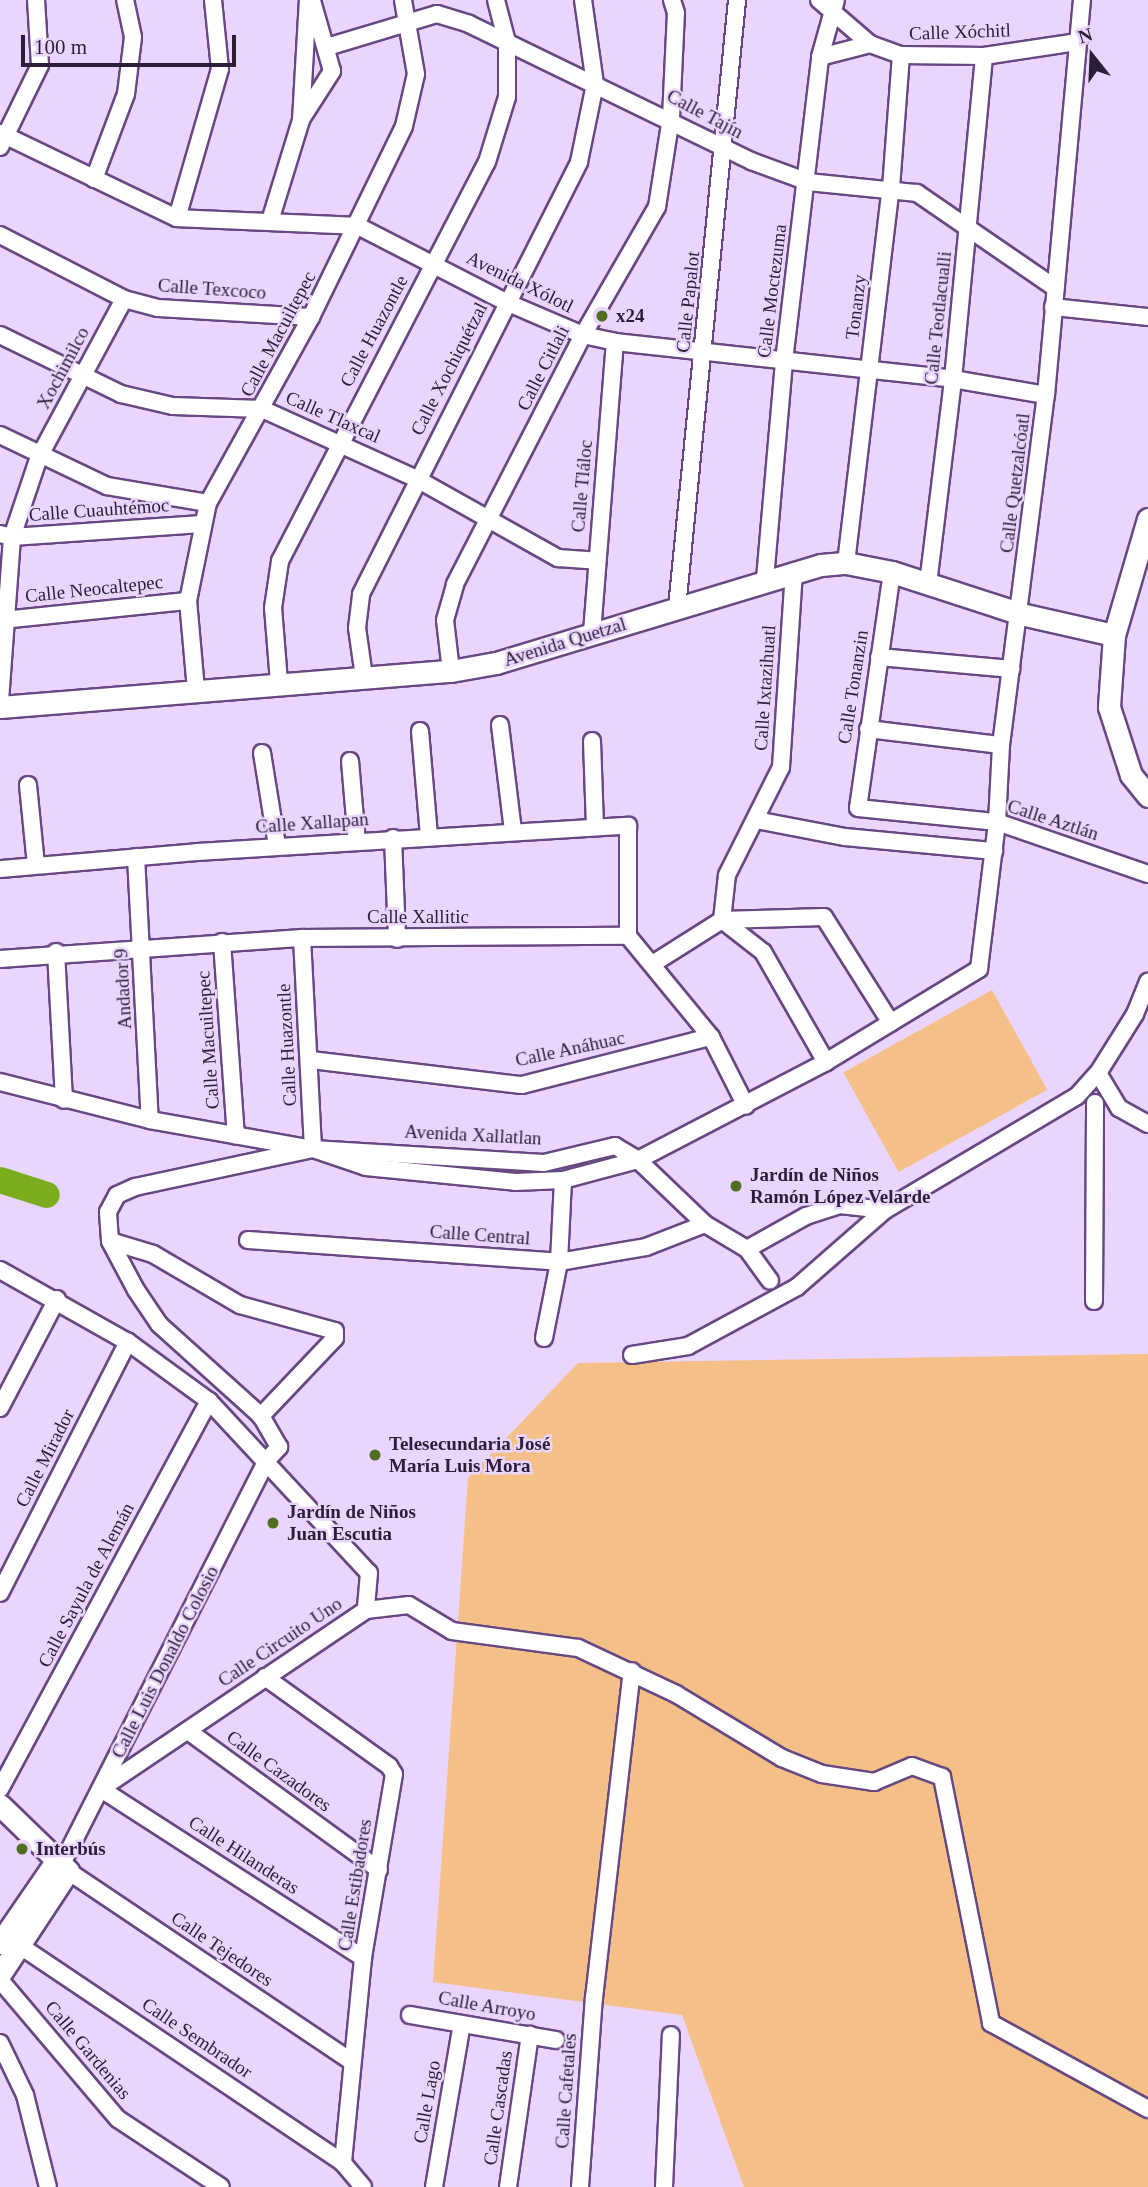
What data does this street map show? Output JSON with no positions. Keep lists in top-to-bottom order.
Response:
{
  "streets": {
    "street": [
      "Calle Xóchitl",
      "Calle Tajín",
      "Avenida Xólotl",
      "Calle Texcoco",
      "Calle Moctezuma",
      "Calle Papalot",
      "Tonanzy",
      "Calle Teotlacualli",
      "Calle Huazontle",
      "Calle Macuiltepec",
      "Xochimilco",
      "Calle Citlali",
      "Calle Xochiquétzal",
      "Calle Tlaxcal",
      "Calle Quetzalcóatl",
      "Calle Tláloc",
      "Calle Cuauhtémoc",
      "Calle Neocaltepec",
      "Avenida Quetzal",
      "Calle Tonanzin",
      "Calle Ixtazihuatl",
      "Calle Aztlán",
      "Calle Xallapan",
      "Calle Xallitic",
      "Andador 9",
      "Calle Anáhuac",
      "Avenida Xallatlan",
      "Calle Central",
      "Calle Mirador",
      "Calle Sayula de Alemán",
      "Calle Circuito Uno",
      "Calle Luis Donaldo Colosio",
      "Calle Cazadores",
      "Calle Hilanderas",
      "Calle Estibadores",
      "Calle Tejedores",
      "Calle Arroyo",
      "Calle Sembrador",
      "Calle Gardenias",
      "Calle Cafetales",
      "Calle Lago",
      "Calle Cascadas"
    ]
  },
  "crossings": [
    ["Calle Xóchitl", "Calle Moctezuma"],
    ["Calle Xóchitl", "Tonanzy"],
    ["Calle Xóchitl", "Calle Teotlacualli"],
    ["Calle Xóchitl", "Calle Quetzalcóatl"],
    ["Calle Tajín", "Calle Moctezuma"],
    ["Calle Tajín", "Calle Papalot"],
    ["Calle Tajín", "Tonanzy"],
    ["Calle Tajín", "Calle Teotlacualli"],
    ["Calle Tajín", "Calle Huazontle"],
    ["Calle Tajín", "Calle Macuiltepec"],
    ["Calle Tajín", "Calle Citlali"],
    ["Calle Tajín", "Calle Xochiquétzal"],
    ["Calle Tajín", "Calle Quetzalcóatl"],
    ["Avenida Xólotl", "Calle Moctezuma"],
    ["Avenida Xólotl", "Calle Papalot"],
    ["Avenida Xólotl", "Tonanzy"],
    ["Avenida Xólotl", "Calle Teotlacualli"],
    ["Avenida Xólotl", "Calle Huazontle"],
    ["Avenida Xólotl", "Calle Macuiltepec"],
    ["Avenida Xólotl", "Calle Citlali"],
    ["Avenida Xólotl", "Calle Xochiquétzal"],
    ["Avenida Xólotl", "Calle Quetzalcóatl"],
    ["Avenida Xólotl", "Calle Tláloc"],
    ["Calle Texcoco", "Calle Macuiltepec"],
    ["Calle Texcoco", "Xochimilco"],
    ["Calle Moctezuma", "Avenida Quetzal"],
    ["Calle Papalot", "Avenida Quetzal"],
    ["Tonanzy", "Avenida Quetzal"],
    ["Calle Teotlacualli", "Avenida Quetzal"],
    ["Calle Huazontle", "Calle Tlaxcal"],
    ["Calle Huazontle", "Avenida Quetzal"],
    ["Calle Huazontle", "Calle Xallitic"],
    ["Calle Huazontle", "Calle Anáhuac"],
    ["Calle Huazontle", "Avenida Xallatlan"],
    ["Calle Macuiltepec", "Calle Tlaxcal"],
    ["Calle Macuiltepec", "Calle Cuauhtémoc"],
    ["Calle Macuiltepec", "Calle Neocaltepec"],
    ["Calle Macuiltepec", "Avenida Quetzal"],
    ["Calle Macuiltepec", "Calle Xallitic"],
    ["Calle Macuiltepec", "Avenida Xallatlan"],
    ["Xochimilco", "Calle Tlaxcal"],
    ["Xochimilco", "Calle Cuauhtémoc"],
    ["Xochimilco", "Calle Neocaltepec"],
    ["Xochimilco", "Avenida Quetzal"],
    ["Calle Citlali", "Calle Tlaxcal"],
    ["Calle Citlali", "Avenida Quetzal"],
    ["Calle Xochiquétzal", "Calle Tlaxcal"],
    ["Calle Xochiquétzal", "Avenida Quetzal"],
    ["Calle Tlaxcal", "Calle Tláloc"],
    ["Calle Quetzalcóatl", "Avenida Quetzal"],
    ["Calle Quetzalcóatl", "Calle Aztlán"],
    ["Calle Tláloc", "Avenida Quetzal"],
    ["Avenida Quetzal", "Calle Tonanzin"],
    ["Avenida Quetzal", "Calle Ixtazihuatl"],
    ["Calle Tonanzin", "Calle Aztlán"],
    ["Calle Xallapan", "Calle Xallitic"],
    ["Calle Xallapan", "Andador 9"],
    ["Calle Xallitic", "Andador 9"],
    ["Andador 9", "Avenida Xallatlan"],
    ["Calle Mirador", "Calle Circuito Uno"],
    ["Calle Sayula de Alemán", "Calle Circuito Uno"],
    ["Calle Circuito Uno", "Calle Luis Donaldo Colosio"],
    ["Calle Circuito Uno", "Calle Cazadores"],
    ["Calle Circuito Uno", "Calle Hilanderas"],
    ["Calle Circuito Uno", "Calle Estibadores"],
    ["Calle Luis Donaldo Colosio", "Calle Hilanderas"],
    ["Calle Luis Donaldo Colosio", "Calle Tejedores"],
    ["Calle Luis Donaldo Colosio", "Calle Sembrador"],
    ["Calle Cazadores", "Calle Estibadores"],
    ["Calle Hilanderas", "Calle Estibadores"],
    ["Calle Estibadores", "Calle Tejedores"],
    ["Calle Estibadores", "Calle Sembrador"],
    ["Calle Arroyo", "Calle Lago"],
    ["Calle Arroyo", "Calle Cascadas"]
  ],
  "places": [
    "x24",
    "Jardín de Niños Ramón López Velarde",
    "Telesecundaria José María Luis Mora",
    "Jardín de Niños Juan Escutia",
    "Interbús"
  ],
  "scale_bar": "100 m",
  "north": "top"
}
